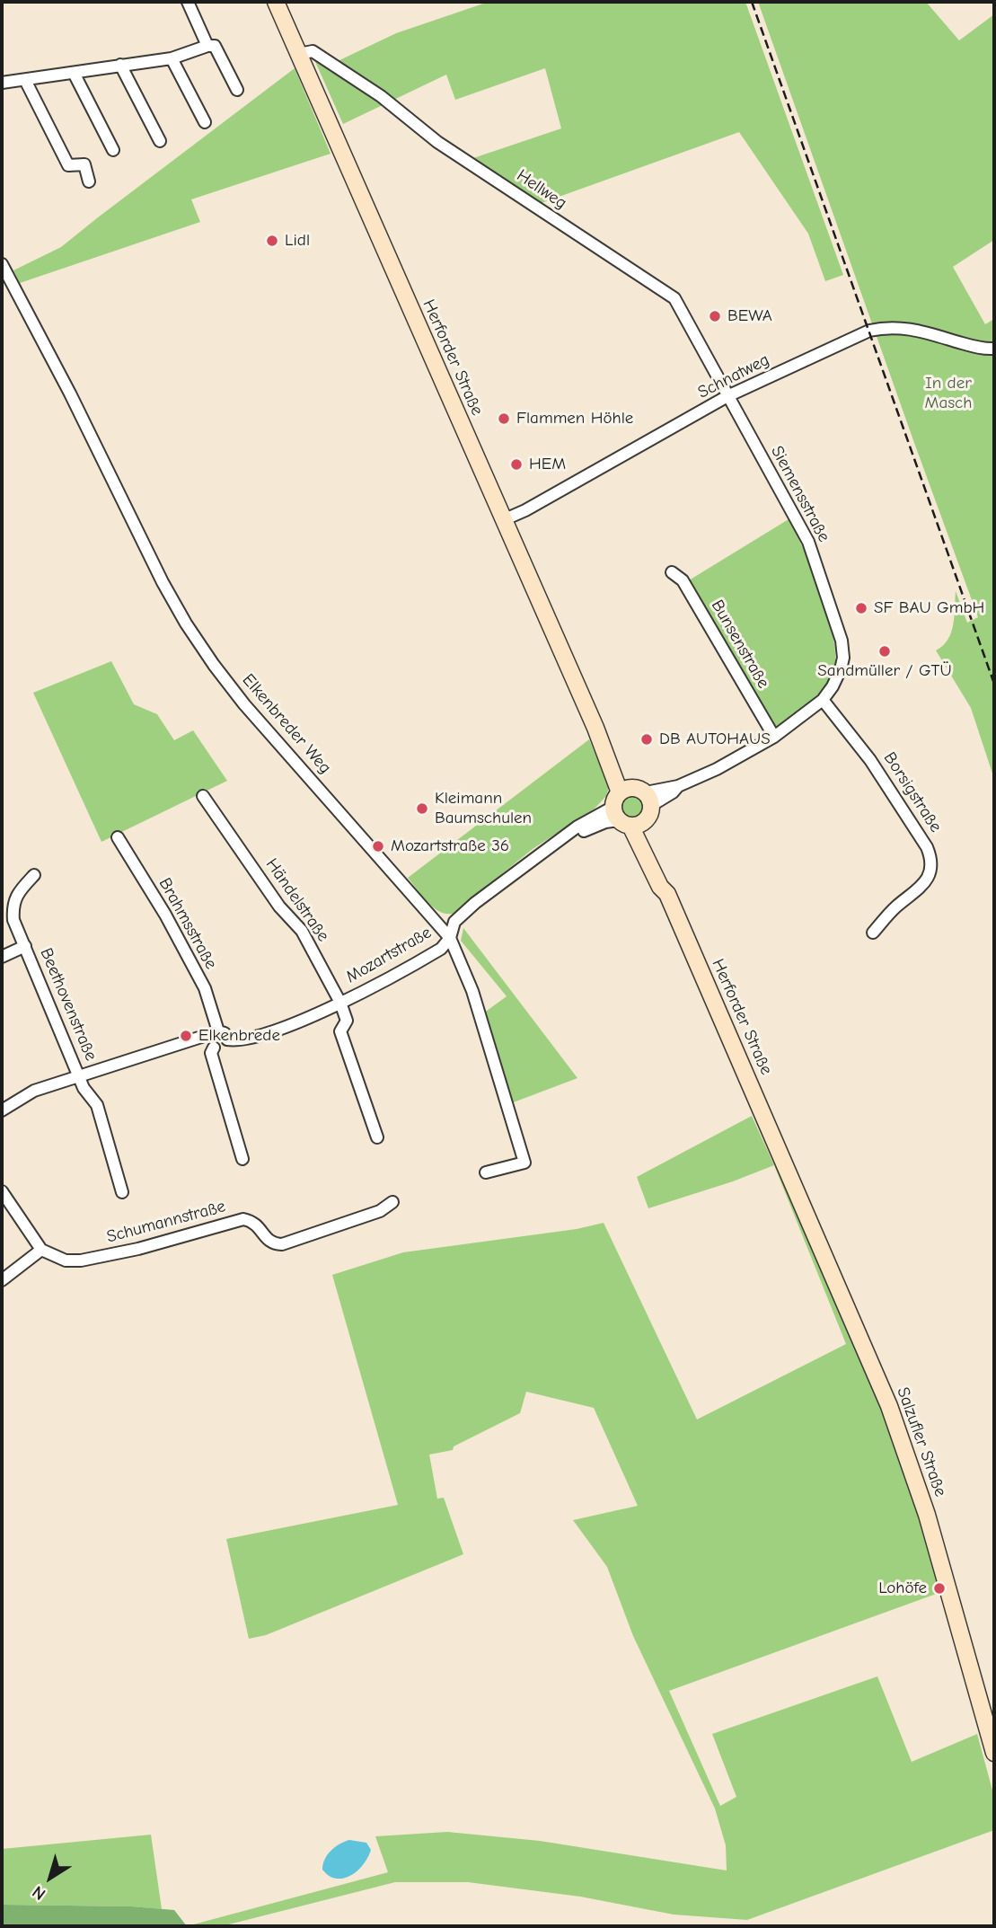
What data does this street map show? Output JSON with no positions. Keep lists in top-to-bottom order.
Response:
{
  "streets": {
    "main road": ["Herforder Straße", "Salzufler Straße"],
    "street": [
      "Hellweg",
      "Schnatweg",
      "Siemensstraße",
      "Bunsenstraße",
      "Elkenbreder Weg",
      "Borsigstraße",
      "Händelstraße",
      "Brahmsstraße",
      "Mozartstraße",
      "Beethovenstraße",
      "Schumannstraße"
    ]
  },
  "crossings": [
    ["Hellweg", "Herforder Straße"],
    ["Hellweg", "Schnatweg"],
    ["Hellweg", "Siemensstraße"],
    ["Herforder Straße", "Schnatweg"],
    ["Herforder Straße", "Siemensstraße"],
    ["Herforder Straße", "Mozartstraße"],
    ["Herforder Straße", "Salzufler Straße"],
    ["Schnatweg", "Siemensstraße"],
    ["Siemensstraße", "Bunsenstraße"],
    ["Siemensstraße", "Borsigstraße"],
    ["Siemensstraße", "Mozartstraße"],
    ["Elkenbreder Weg", "Mozartstraße"],
    ["Händelstraße", "Mozartstraße"]
  ],
  "parks": ["In der Masch"],
  "places": [
    "Lidl",
    "BEWA",
    "Flammen Höhle",
    "HEM",
    "SF BAU GmbH",
    "Sandmüller / GTÜ",
    "DB AUTOHAUS",
    "Kleimann Baumschulen",
    "Mozartstraße 36",
    "Elkenbrede",
    "Lohöfe"
  ],
  "north": "bottom left"
}
